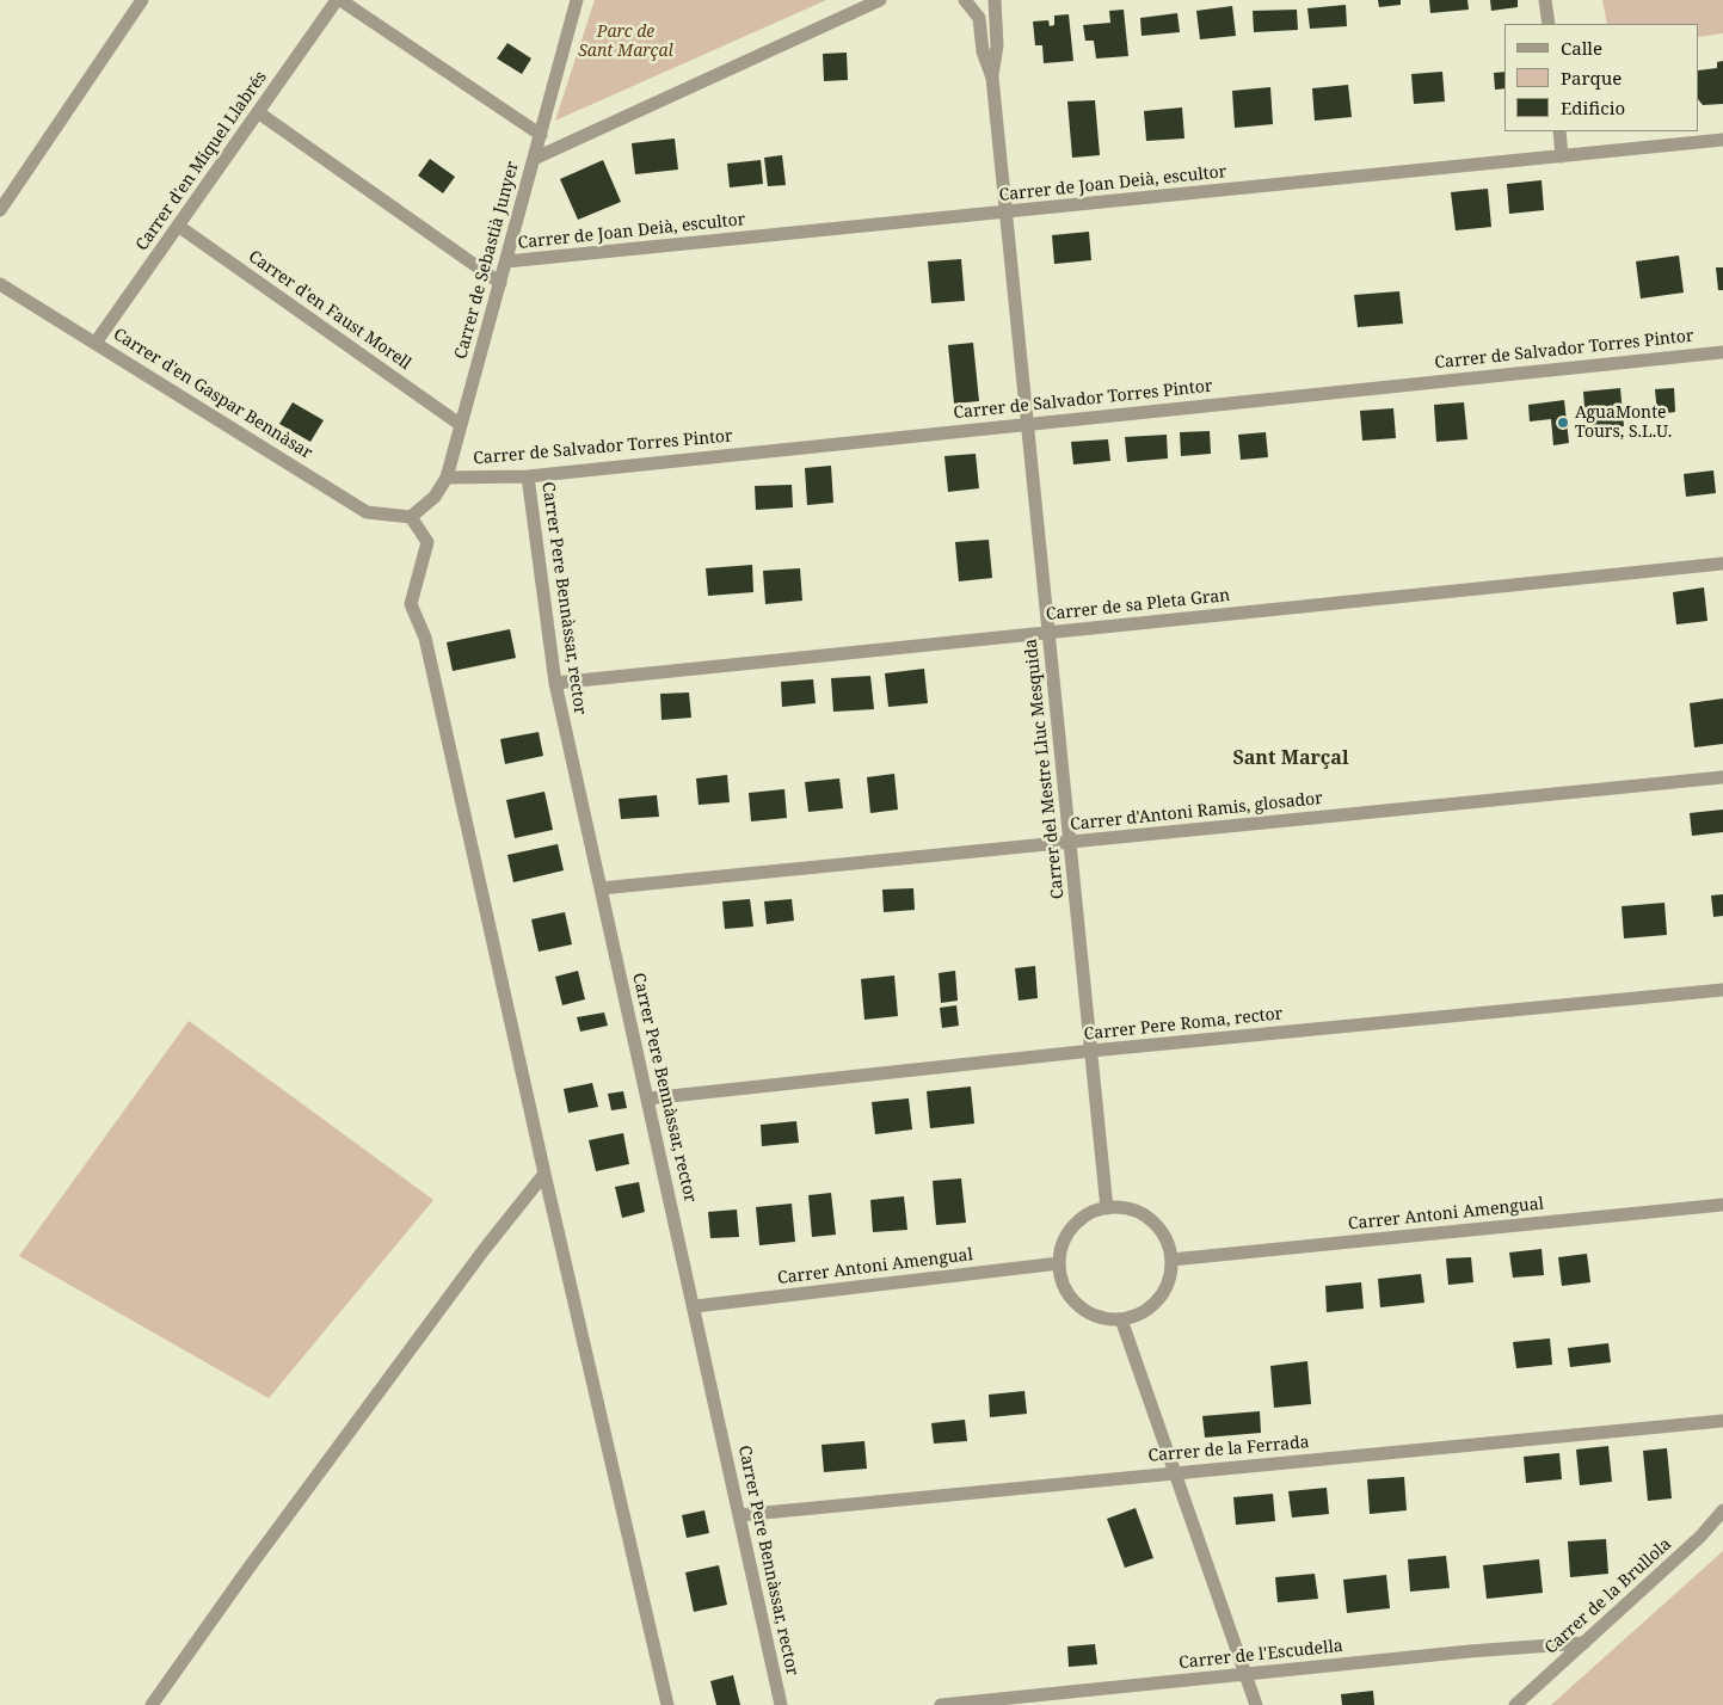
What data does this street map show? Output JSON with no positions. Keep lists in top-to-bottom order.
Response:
{
  "streets": {
    "street": [
      "Carrer d'en Miquel Llabrés",
      "Carrer de Joan Deià, escultor",
      "Carrer de Sebastià Junyer",
      "Carrer d'en Faust Morell",
      "Carrer de Salvador Torres Pintor",
      "Carrer d'en Gaspar Bennàsar",
      "Carrer Pere Bennàssar, rector",
      "Carrer de sa Pleta Gran",
      "Carrer del Mestre Lluc Mesquida",
      "Carrer d'Antoni Ramis, glosador",
      "Carrer Pere Roma, rector",
      "Carrer Antoni Amengual",
      "Carrer de la Ferrada",
      "Carrer de la Brullola",
      "Carrer de l'Escudella"
    ]
  },
  "crossings": [
    ["Carrer d'en Miquel Llabrés", "Carrer d'en Faust Morell"],
    ["Carrer d'en Miquel Llabrés", "Carrer d'en Gaspar Bennàsar"],
    ["Carrer de Joan Deià, escultor", "Carrer de Sebastià Junyer"],
    ["Carrer de Joan Deià, escultor", "Carrer del Mestre Lluc Mesquida"],
    ["Carrer de Sebastià Junyer", "Carrer d'en Faust Morell"],
    ["Carrer de Sebastià Junyer", "Carrer de Salvador Torres Pintor"],
    ["Carrer de Sebastià Junyer", "Carrer d'en Gaspar Bennàsar"],
    ["Carrer de Salvador Torres Pintor", "Carrer Pere Bennàssar, rector"],
    ["Carrer de Salvador Torres Pintor", "Carrer del Mestre Lluc Mesquida"],
    ["Carrer Pere Bennàssar, rector", "Carrer de sa Pleta Gran"],
    ["Carrer Pere Bennàssar, rector", "Carrer d'Antoni Ramis, glosador"],
    ["Carrer Pere Bennàssar, rector", "Carrer Pere Roma, rector"],
    ["Carrer Pere Bennàssar, rector", "Carrer Antoni Amengual"],
    ["Carrer Pere Bennàssar, rector", "Carrer de la Ferrada"],
    ["Carrer de sa Pleta Gran", "Carrer del Mestre Lluc Mesquida"],
    ["Carrer del Mestre Lluc Mesquida", "Carrer d'Antoni Ramis, glosador"],
    ["Carrer del Mestre Lluc Mesquida", "Carrer Pere Roma, rector"],
    ["Carrer del Mestre Lluc Mesquida", "Carrer Antoni Amengual"],
    ["Carrer de la Brullola", "Carrer de l'Escudella"]
  ],
  "districts": ["Sant Marçal"],
  "parks": ["Parc de Sant Marçal"],
  "places": ["AguaMonte Tours, S.L.U."],
  "legend": ["Calle", "Parque", "Edificio"]
}
